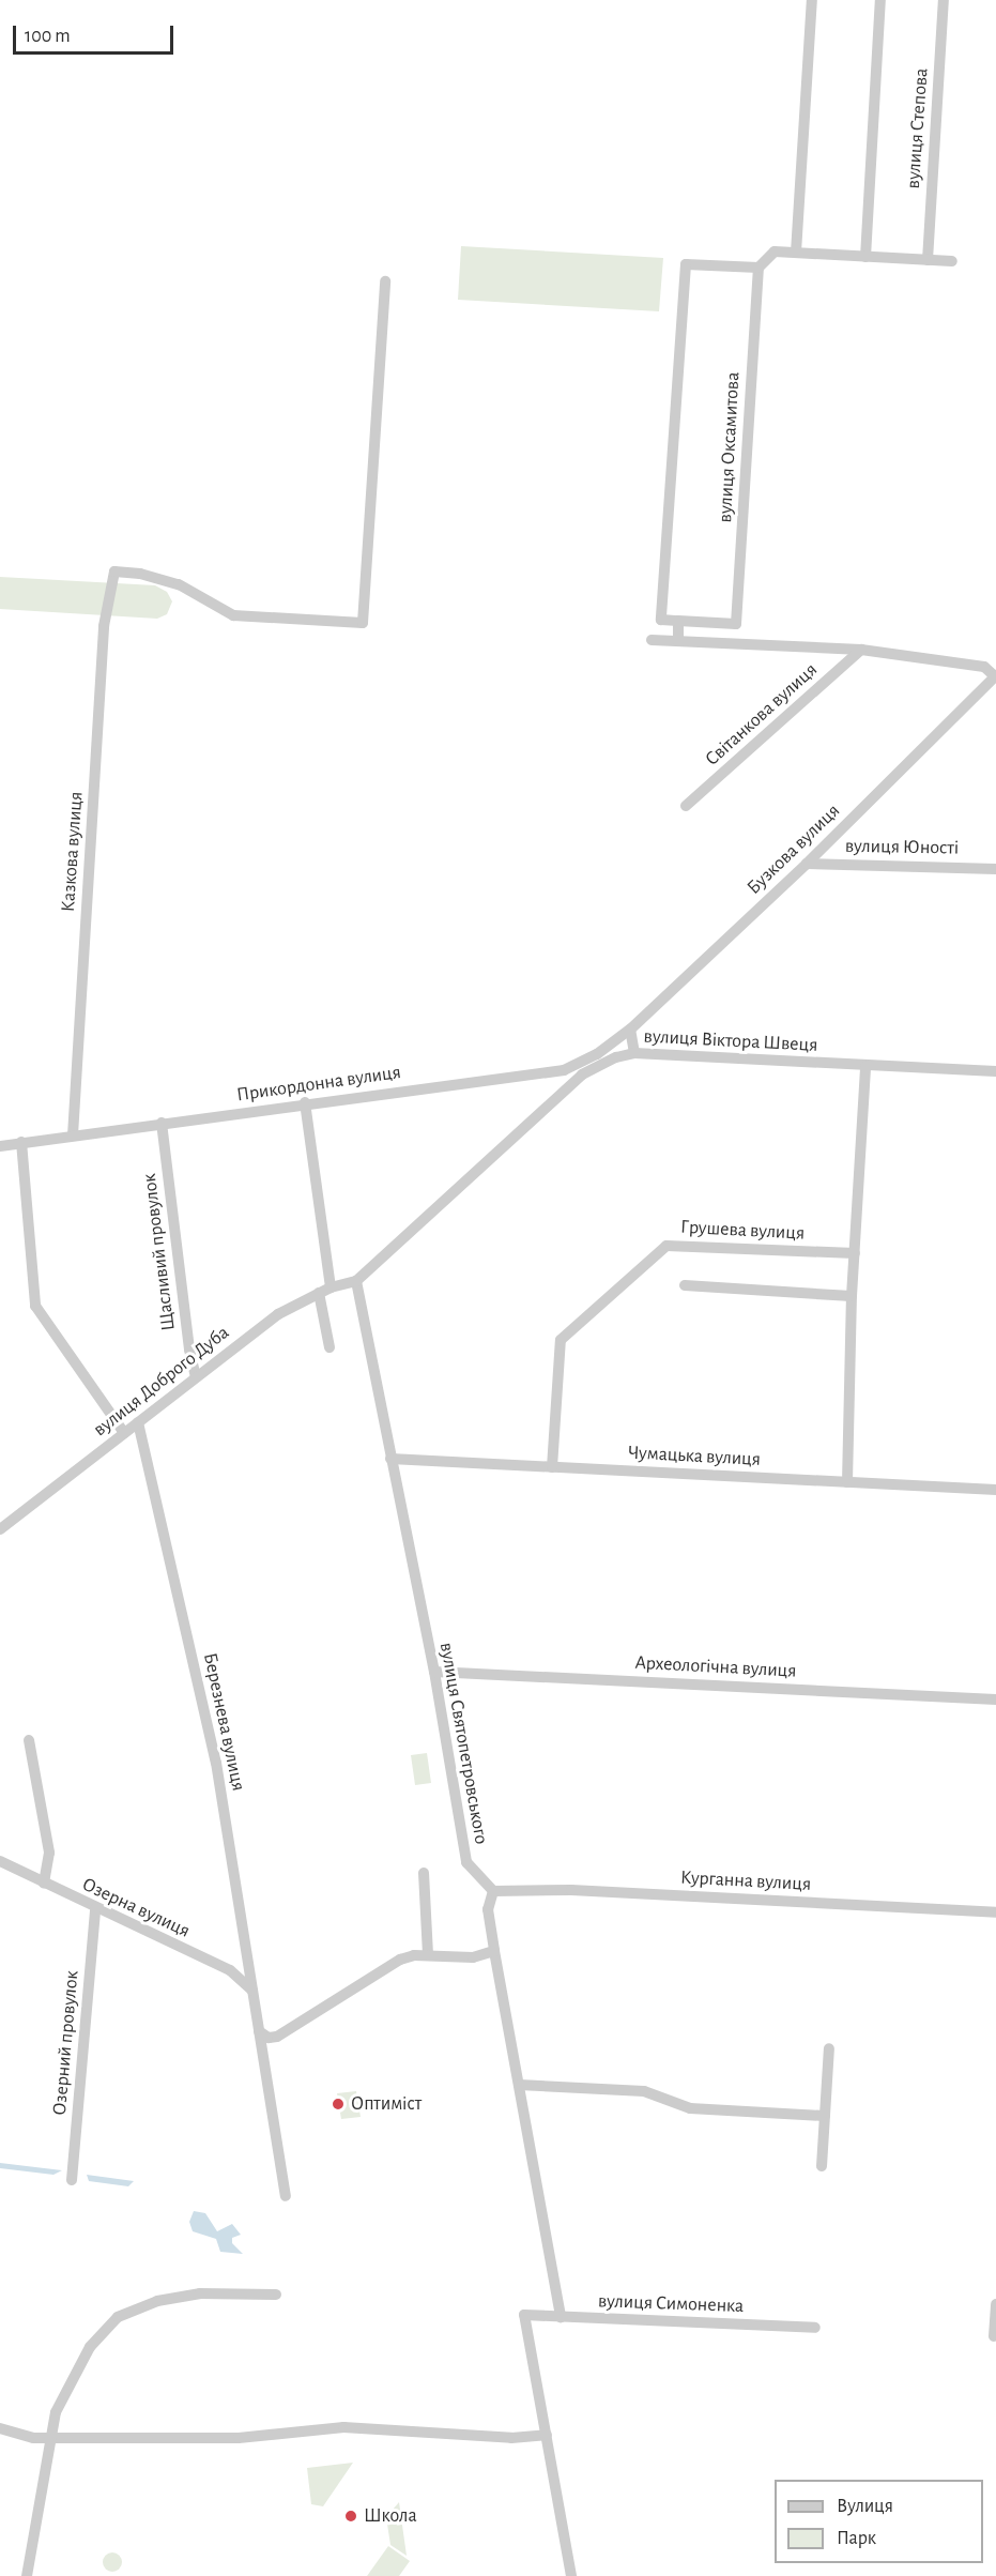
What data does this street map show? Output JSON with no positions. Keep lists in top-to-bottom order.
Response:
{
  "streets": {
    "street": [
      "вулиця Степова",
      "вулиця Оксамитова",
      "Світанкова вулиця",
      "вулиця Юності",
      "Бузкова вулиця",
      "Казкова вулиця",
      "вулиця Віктора Швеця",
      "Прикордонна вулиця",
      "Грушева вулиця",
      "Щасливий провулок",
      "вулиця Доброго Дуба",
      "Чумацька вулиця",
      "Археологічна вулиця",
      "Березнева вулиця",
      "вулиця Святопетровського",
      "Курганна вулиця",
      "Озерна вулиця",
      "Озерний провулок",
      "вулиця Симоненка"
    ]
  },
  "crossings": [
    ["Світанкова вулиця", "Бузкова вулиця"],
    ["вулиця Юності", "Бузкова вулиця"],
    ["Бузкова вулиця", "Прикордонна вулиця"],
    ["Казкова вулиця", "Прикордонна вулиця"],
    ["вулиця Віктора Швеця", "вулиця Доброго Дуба"],
    ["вулиця Віктора Швеця", "вулиця Святопетровського"],
    ["Прикордонна вулиця", "Щасливий провулок"],
    ["Грушева вулиця", "Чумацька вулиця"],
    ["Щасливий провулок", "вулиця Доброго Дуба"],
    ["вулиця Доброго Дуба", "Березнева вулиця"],
    ["вулиця Доброго Дуба", "вулиця Святопетровського"],
    ["Чумацька вулиця", "вулиця Святопетровського"],
    ["Археологічна вулиця", "вулиця Святопетровського"],
    ["Березнева вулиця", "Озерна вулиця"],
    ["вулиця Святопетровського", "Курганна вулиця"],
    ["Озерна вулиця", "Озерний провулок"]
  ],
  "places": ["Оптиміст", "Школа"],
  "legend": ["Вулиця", "Парк"],
  "scale_bar": "100 m"
}
